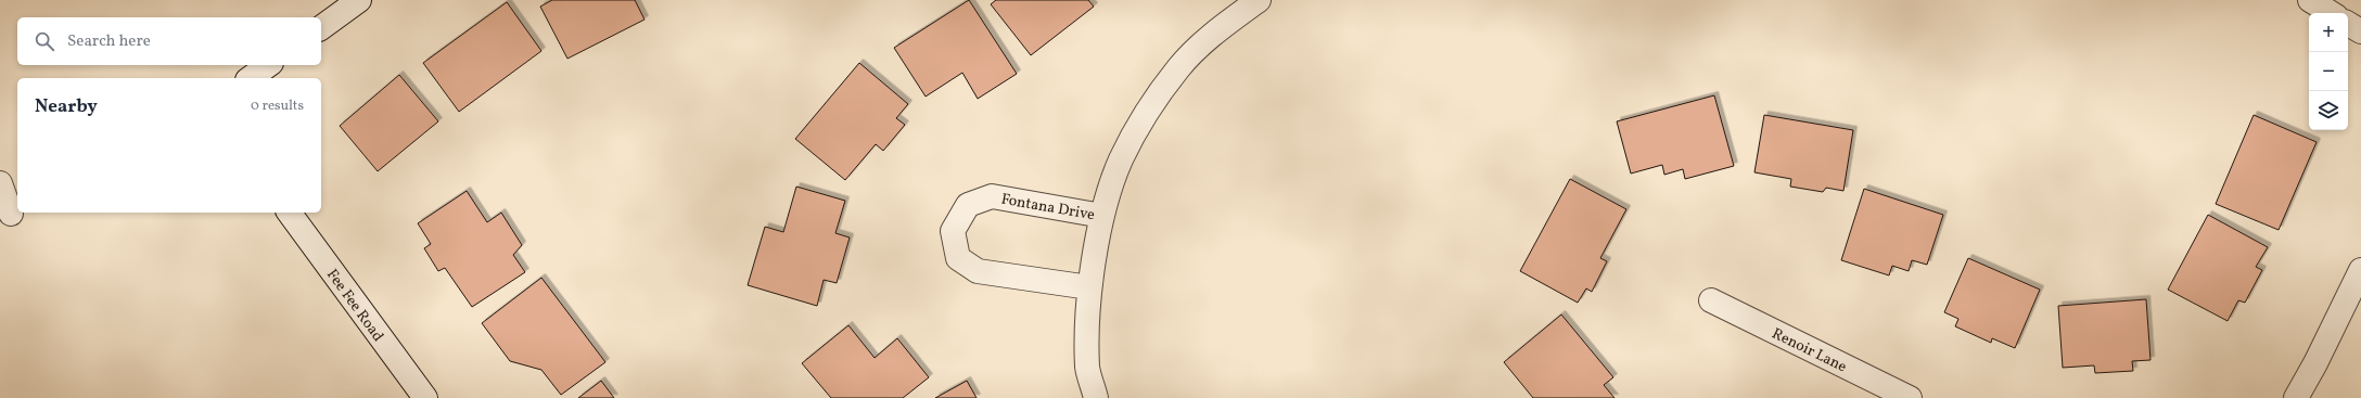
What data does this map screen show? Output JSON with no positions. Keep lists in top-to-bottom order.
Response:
{
  "streets": {
    "street": ["Fontana Drive", "Fee Fee Road", "Renoir Lane"]
  },
  "page": {
    "map_buttons": ["+", "−"],
    "search": "Search here",
    "heading": ["Nearby", "0 results"]
  }
}
